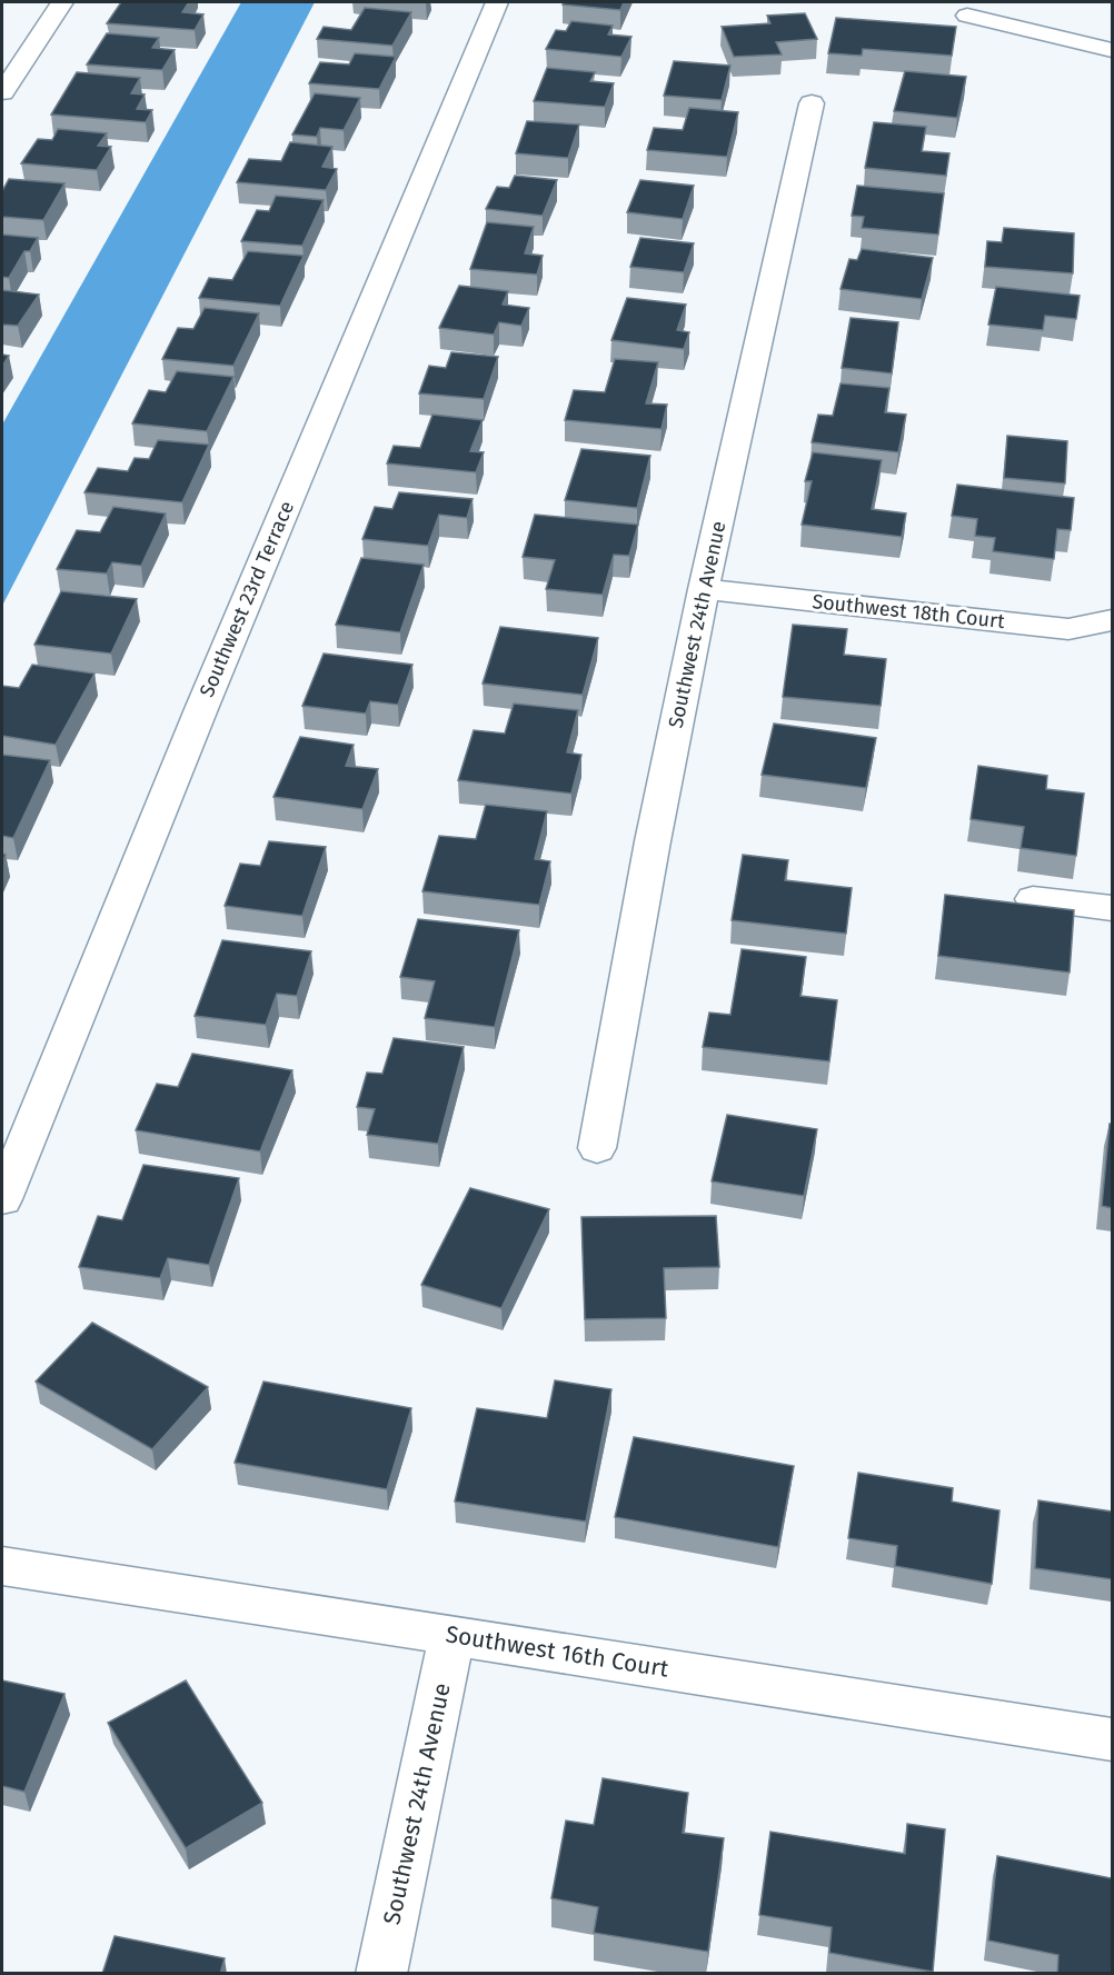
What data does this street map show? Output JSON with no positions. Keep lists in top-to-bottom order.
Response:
{
  "streets": {
    "street": [
      "Southwest 23rd Terrace",
      "Southwest 18th Court",
      "Southwest 24th Avenue",
      "Southwest 16th Court"
    ]
  },
  "crossings": [
    ["Southwest 18th Court", "Southwest 24th Avenue"],
    ["Southwest 24th Avenue", "Southwest 16th Court"]
  ]
}
